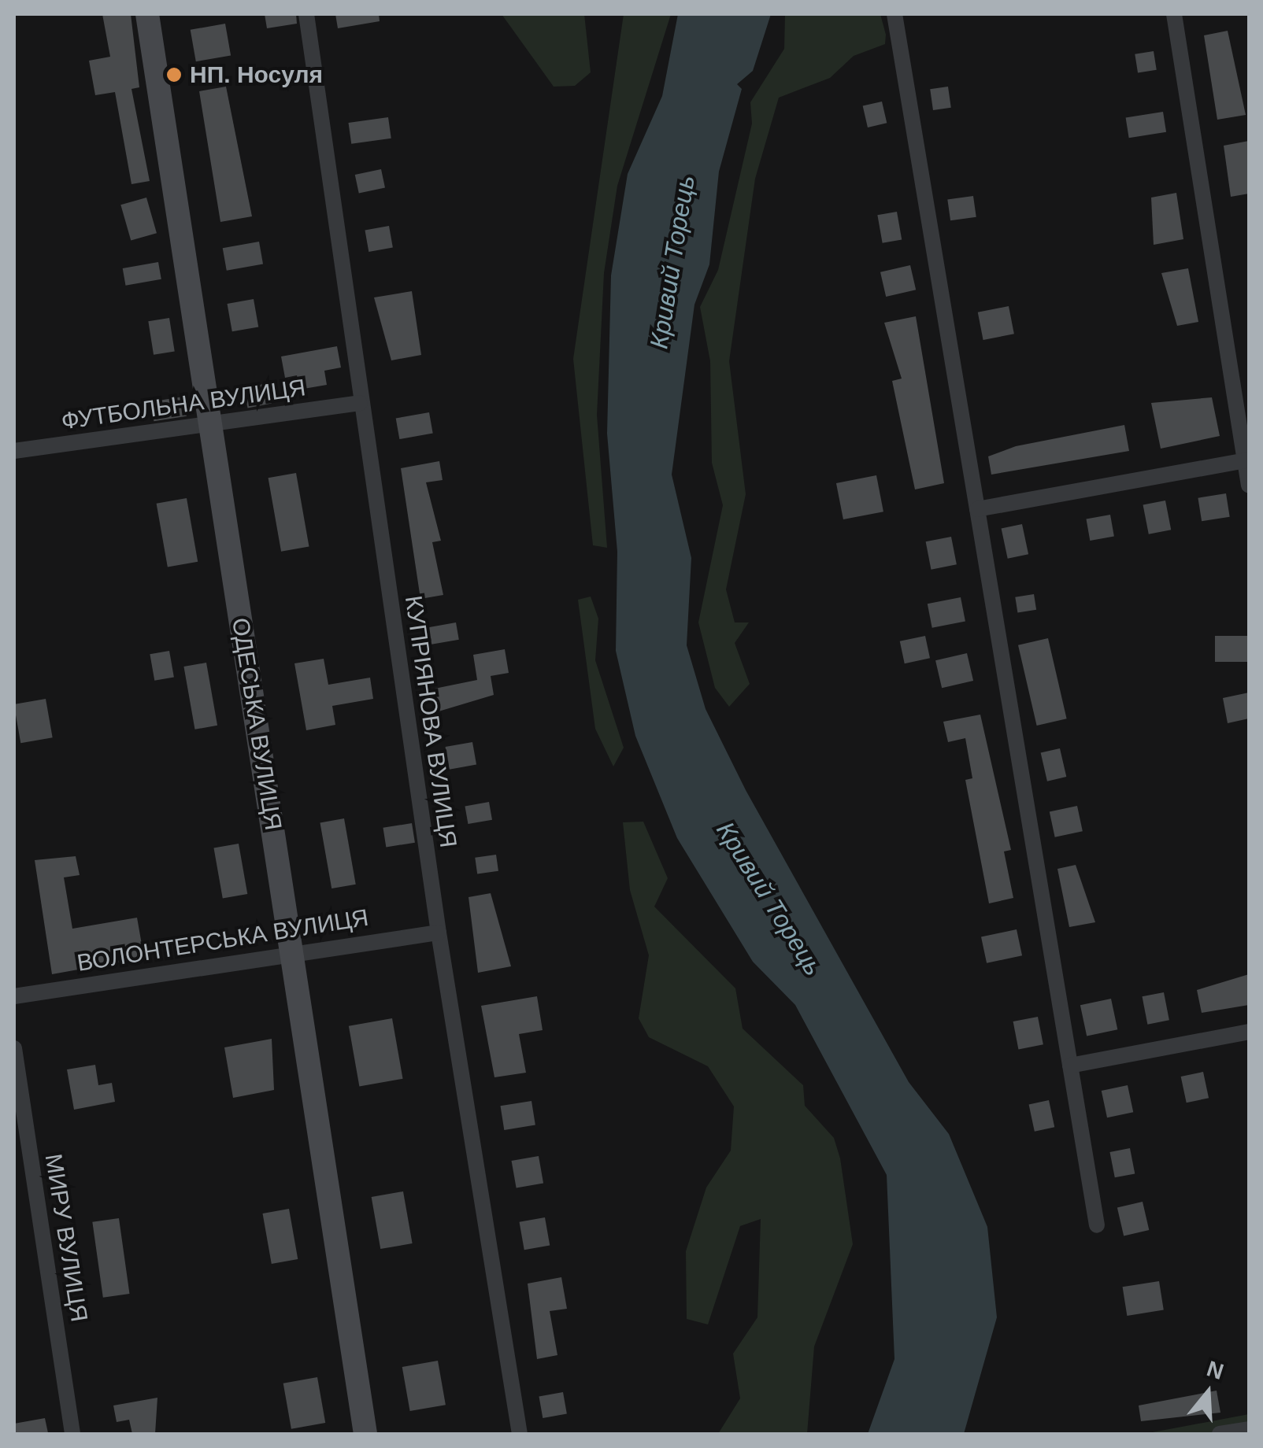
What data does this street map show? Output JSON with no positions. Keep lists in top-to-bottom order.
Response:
{
  "streets": {
    "street": [
      "ФУТБОЛЬНА ВУЛИЦЯ",
      "КУПРІЯНОВА ВУЛИЦЯ",
      "ОДЕСЬКА ВУЛИЦЯ",
      "ВОЛОНТЕРСЬКА ВУЛИЦЯ",
      "МИРУ ВУЛИЦЯ"
    ]
  },
  "crossings": [
    ["ФУТБОЛЬНА ВУЛИЦЯ", "КУПРІЯНОВА ВУЛИЦЯ"],
    ["ФУТБОЛЬНА ВУЛИЦЯ", "ОДЕСЬКА ВУЛИЦЯ"],
    ["КУПРІЯНОВА ВУЛИЦЯ", "ВОЛОНТЕРСЬКА ВУЛИЦЯ"],
    ["ОДЕСЬКА ВУЛИЦЯ", "ВОЛОНТЕРСЬКА ВУЛИЦЯ"]
  ],
  "water": ["Кривий Торець"],
  "places": ["НП. Носуля"],
  "north": "top"
}
